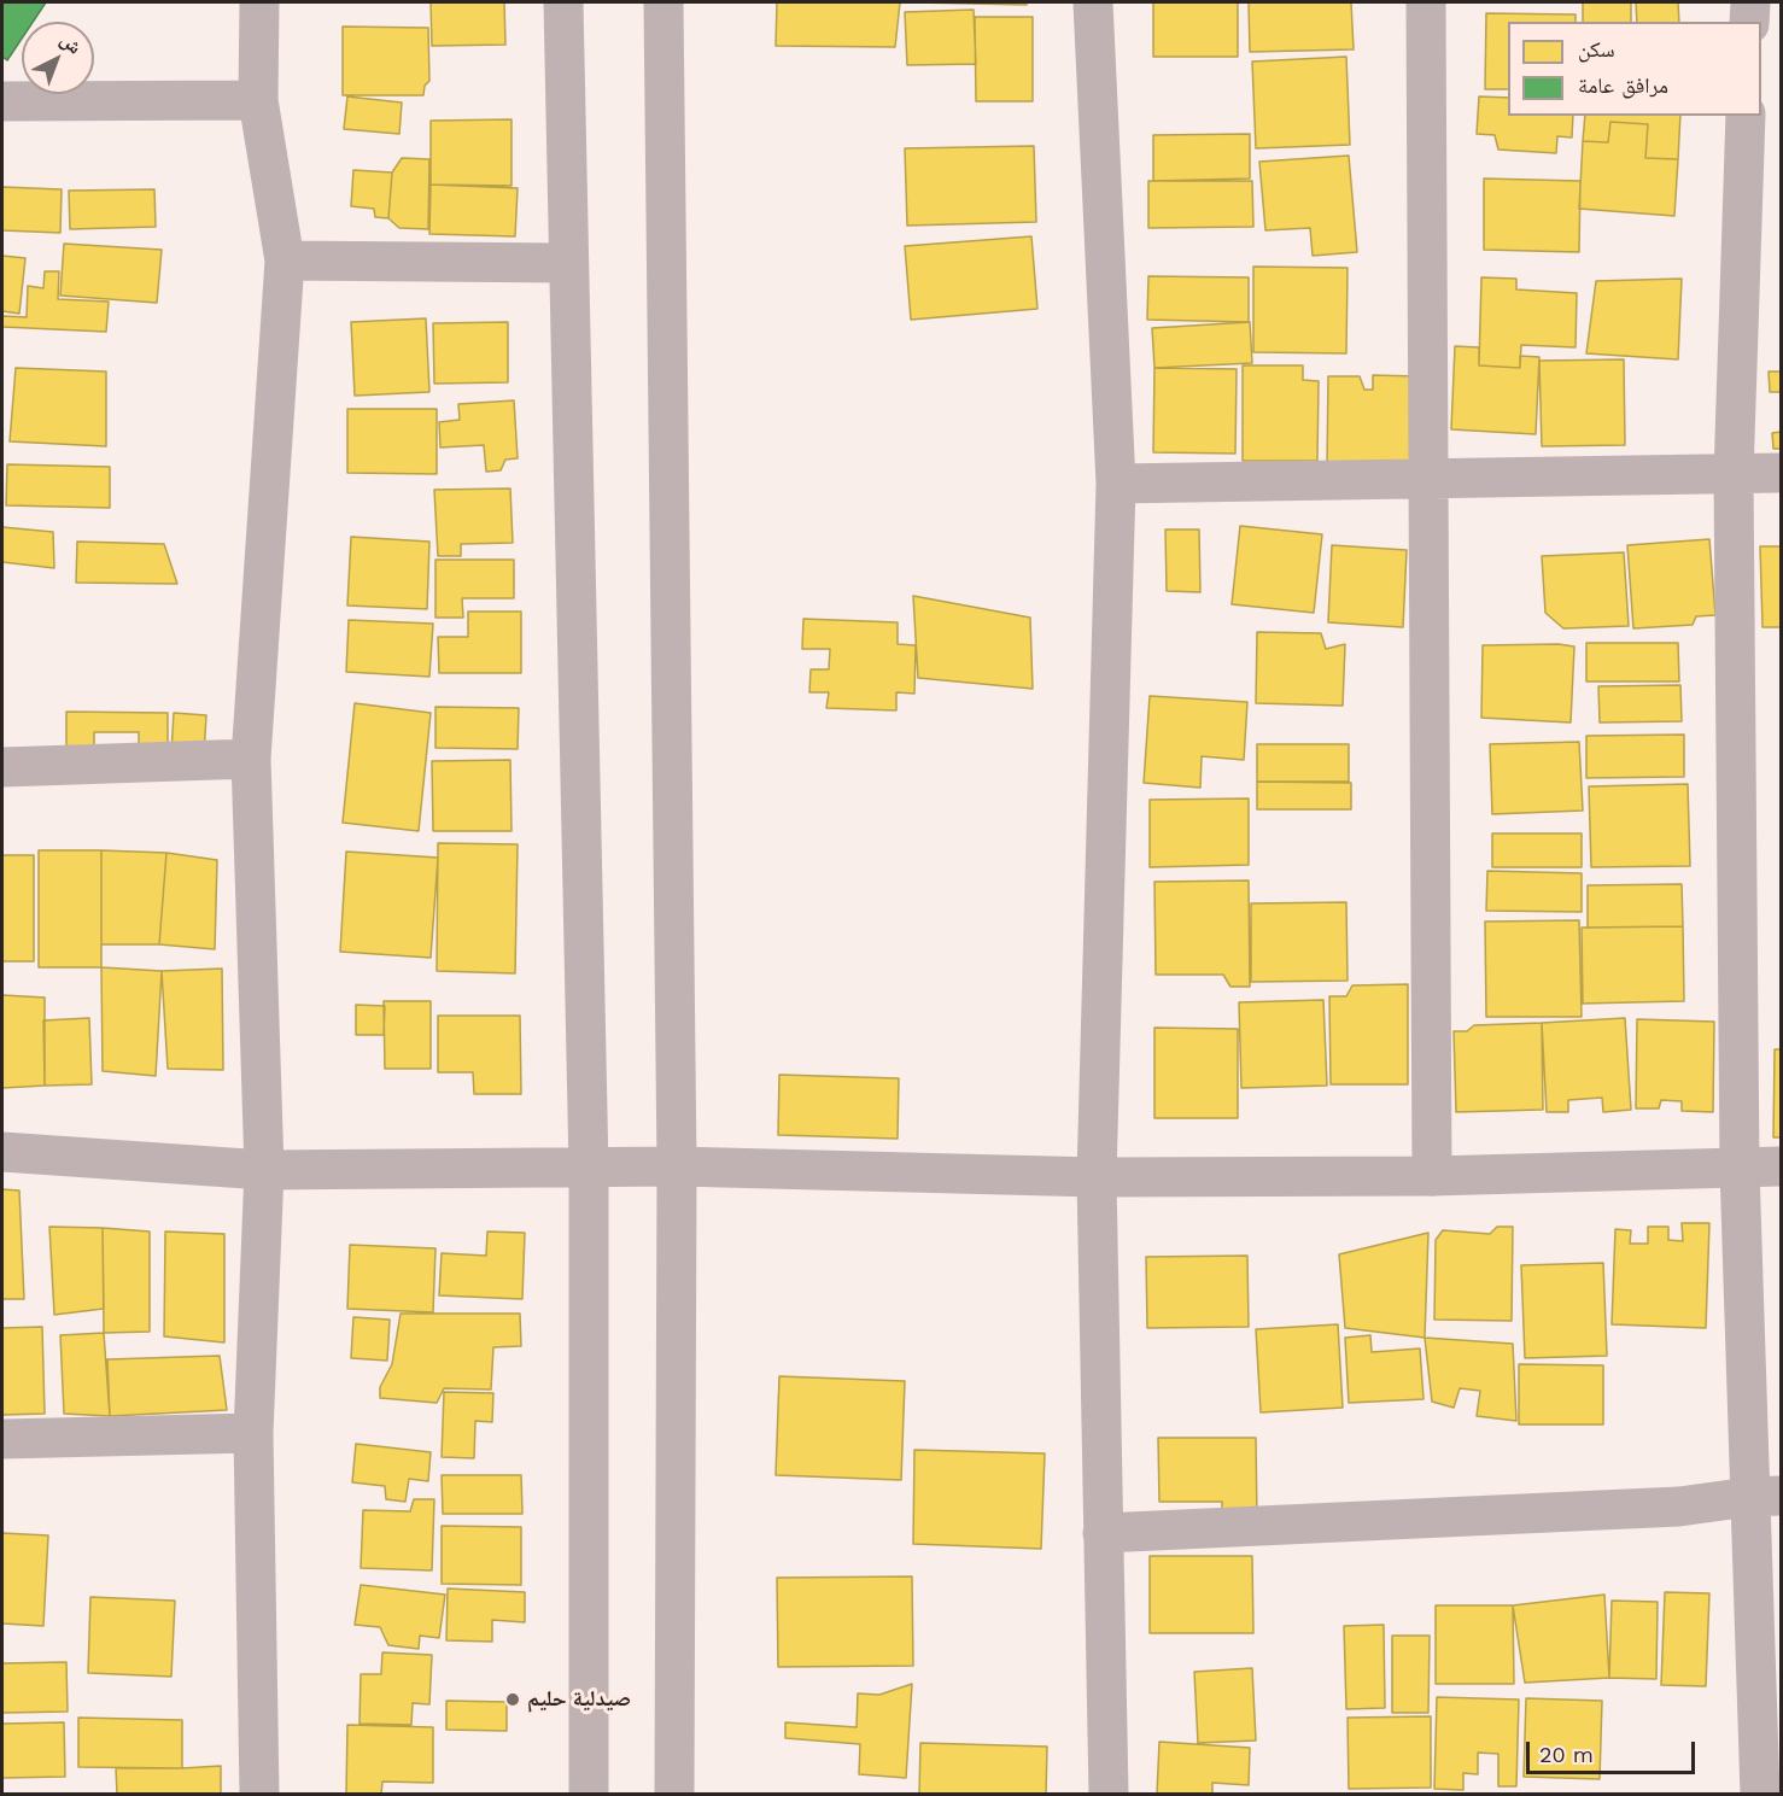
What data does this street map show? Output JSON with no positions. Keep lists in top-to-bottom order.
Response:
{
  "places": ["صيدلية حليم"],
  "legend": ["سكن", "مرافق عامة"],
  "scale_bar": "20 m",
  "north": "top right"
}
